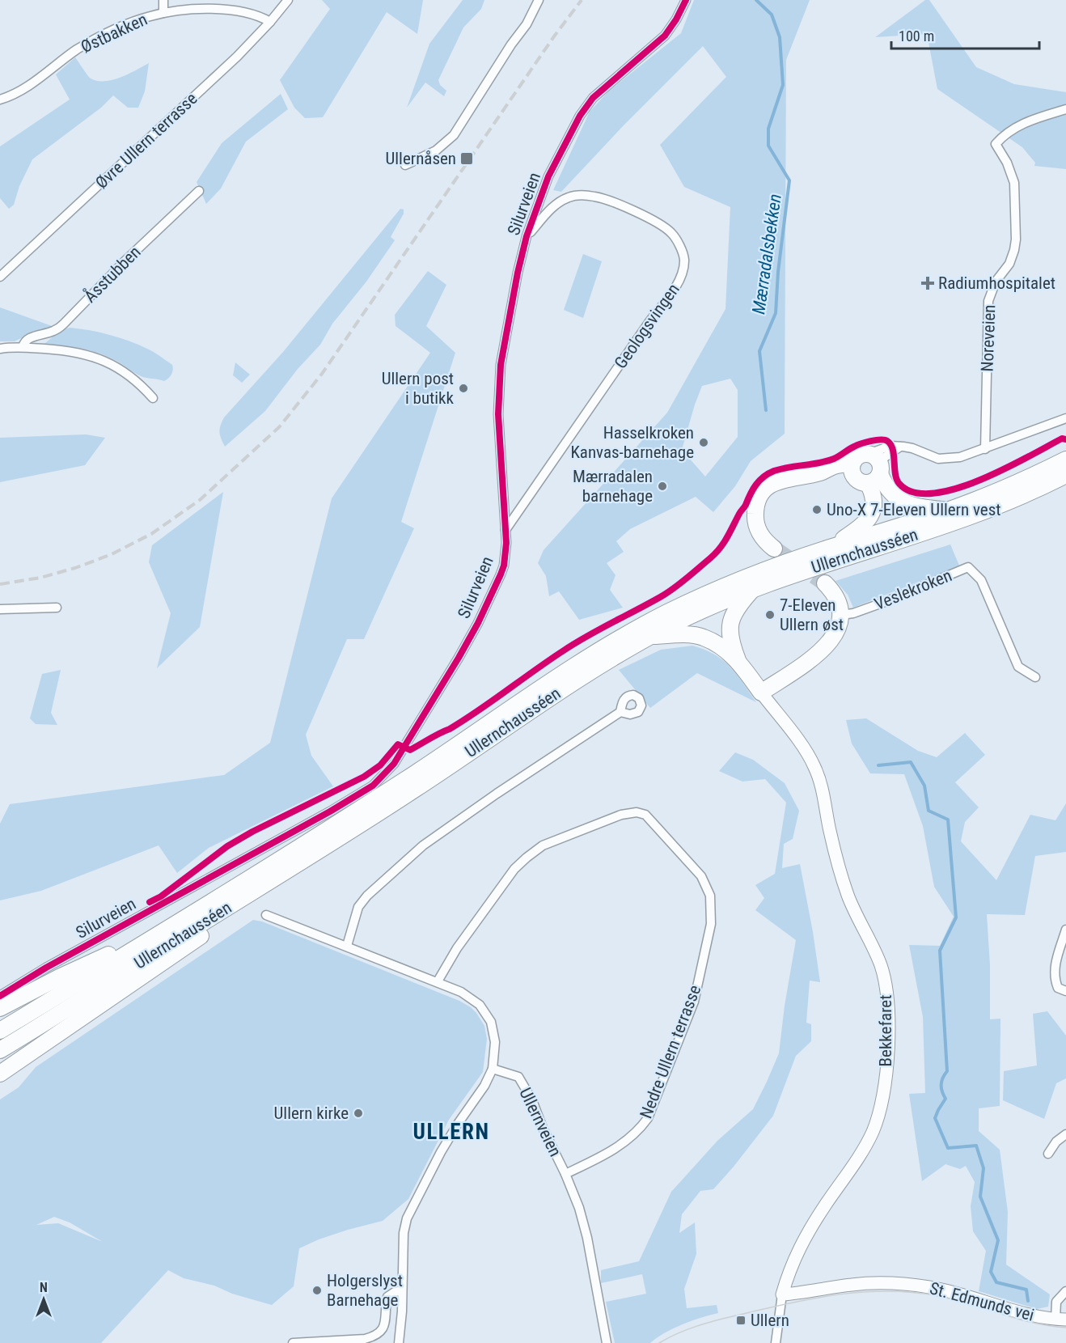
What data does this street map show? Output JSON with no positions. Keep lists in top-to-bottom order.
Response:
{
  "streets": {
    "highway": ["Ullernchausséen"],
    "street": [
      "Østbakken",
      "Øvre Ullern terrasse",
      "Silurveien",
      "Åsstubben",
      "Geologsvingen",
      "Noreveien",
      "Veslekroken",
      "Bekkefaret",
      "Nedre Ullern terrasse",
      "Ullernveien",
      "St. Edmunds vei"
    ]
  },
  "crossings": [
    ["Østbakken", "Øvre Ullern terrasse"],
    ["Silurveien", "Geologsvingen"],
    ["Bekkefaret", "St. Edmunds vei"],
    ["Nedre Ullern terrasse", "Ullernveien"]
  ],
  "districts": ["ULLERN"],
  "water": ["Mærradalsbekken"],
  "places": {
    "transit": ["Ullernåsen", "Ullern"],
    "health": ["Radiumhospitalet"],
    "other": [
      "Ullern post i butikk",
      "Hasselkroken Kanvas-barnehage",
      "Mærradalen barnehage",
      "Uno-X 7-Eleven Ullern vest",
      "7-Eleven Ullern øst",
      "Ullern kirke",
      "Holgerslyst Barnehage"
    ]
  },
  "scale_bar": "100 m",
  "north": "top"
}
